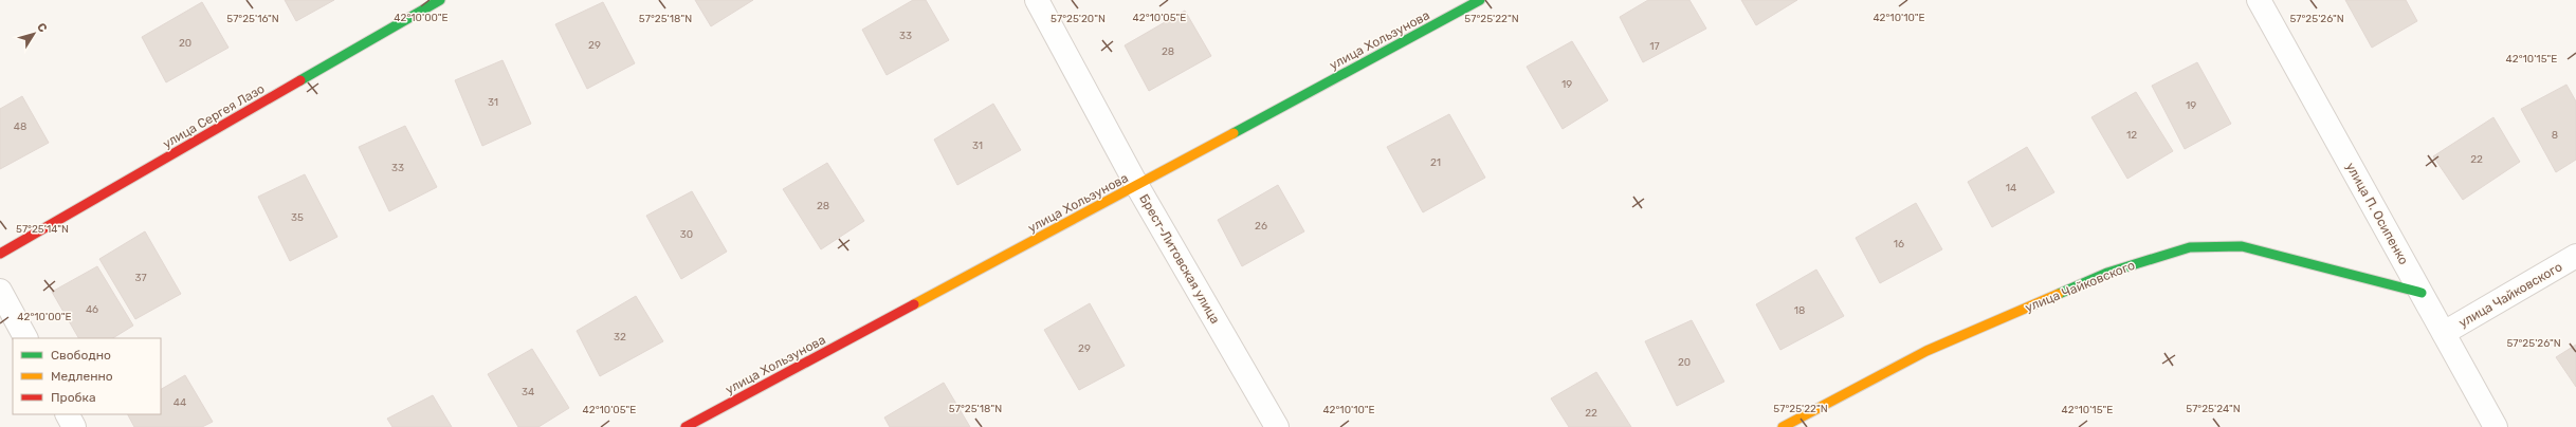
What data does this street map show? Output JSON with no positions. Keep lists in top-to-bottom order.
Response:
{
  "streets": {
    "street": [
      "улица Хользунова",
      "улица Сергея Лазо",
      "улица П. Осипенко",
      "Брест-Литовская улица",
      "улица Чайковского"
    ]
  },
  "crossings": [
    ["улица Хользунова", "Брест-Литовская улица"],
    ["улица П. Осипенко", "улица Чайковского"]
  ],
  "house_numbers": [
    "33",
    "20",
    "29",
    "17",
    "28",
    "19",
    "31",
    "19",
    "48",
    "12",
    "8",
    "31",
    "22",
    "21",
    "33",
    "14",
    "28",
    "35",
    "26",
    "30",
    "16",
    "37",
    "46",
    "18",
    "32",
    "29",
    "20",
    "34",
    "44",
    "22"
  ],
  "legend": ["Свободно", "Медленно", "Пробка"],
  "north": "top right",
  "coordinates": [
    "42°10'00\"E",
    "42°10'05\"E",
    "42°10'10\"E",
    "57°25'26\"N",
    "57°25'16\"N",
    "57°25'18\"N",
    "57°25'20\"N",
    "57°25'22\"N",
    "42°10'15\"E",
    "57°25'14\"N",
    "57°25'24\"N"
  ]
}
